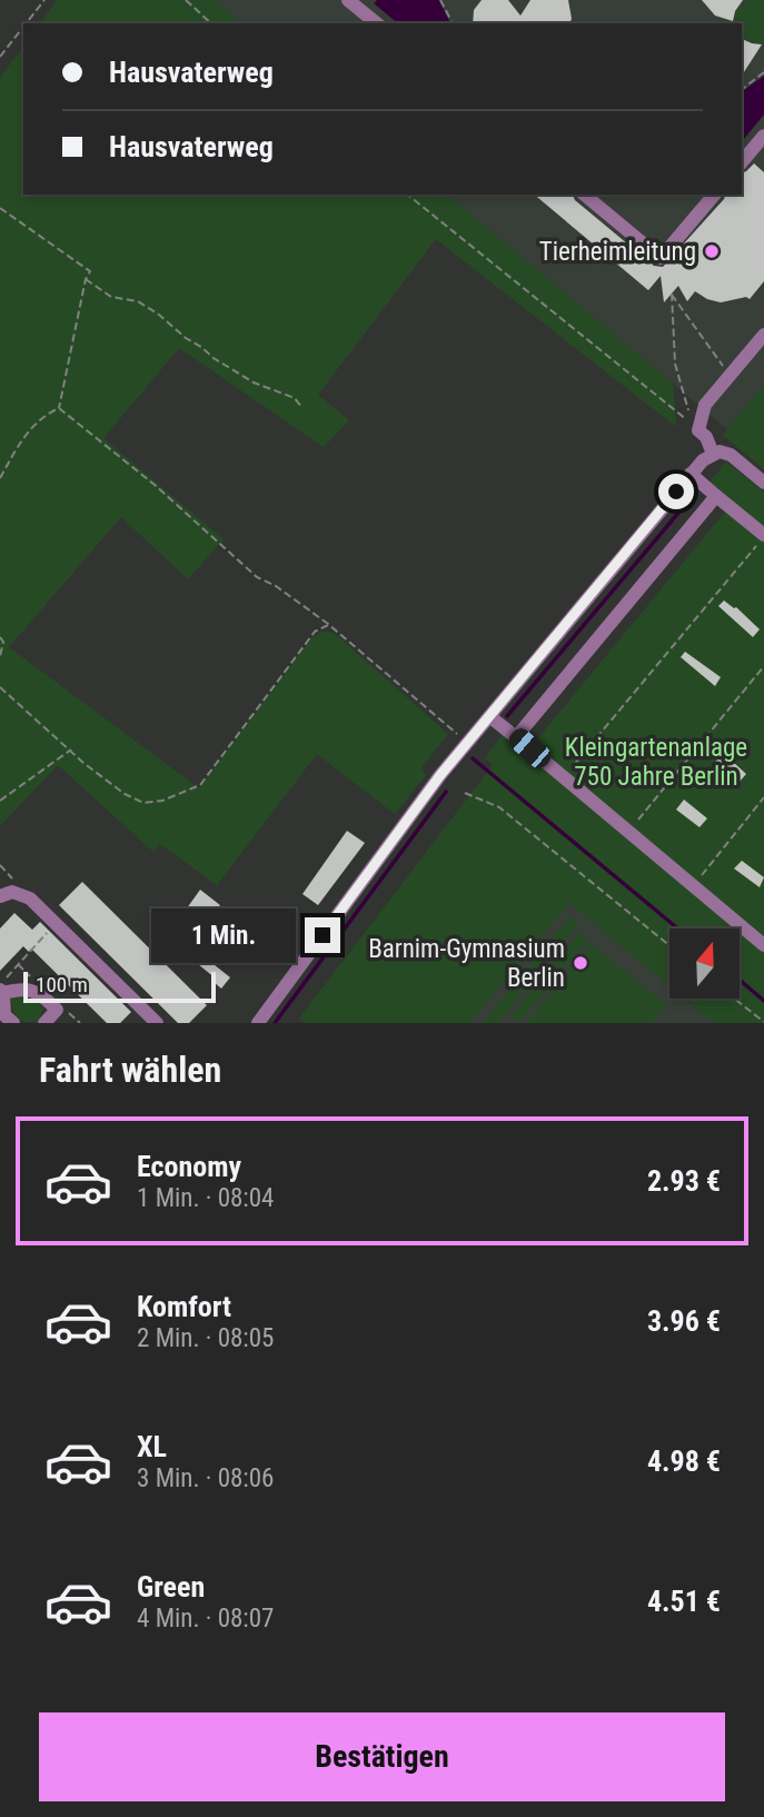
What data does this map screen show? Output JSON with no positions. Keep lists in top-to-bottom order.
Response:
{
  "parks": ["Kleingartenanlage 750 Jahre Berlin"],
  "places": ["Tierheimleitung", "Barnim-Gymnasium Berlin"],
  "scale_bar": "100 m",
  "north": "top",
  "page": {
    "banner": ["Hausvaterweg", "Hausvaterweg"],
    "bubble": "1 Min.",
    "scale": "100 m",
    "heading": "Fahrt wählen",
    "list": [
      {
        "name": "Economy",
        "note": "1 Min. · 08:04",
        "value": "2.93 €"
      },
      {
        "name": "Komfort",
        "note": "2 Min. · 08:05",
        "value": "3.96 €"
      },
      {
        "name": "XL",
        "note": "3 Min. · 08:06",
        "value": "4.98 €"
      },
      {
        "name": "Green",
        "note": "4 Min. · 08:07",
        "value": "4.51 €"
      }
    ],
    "buttons": "Bestätigen"
  }
}
